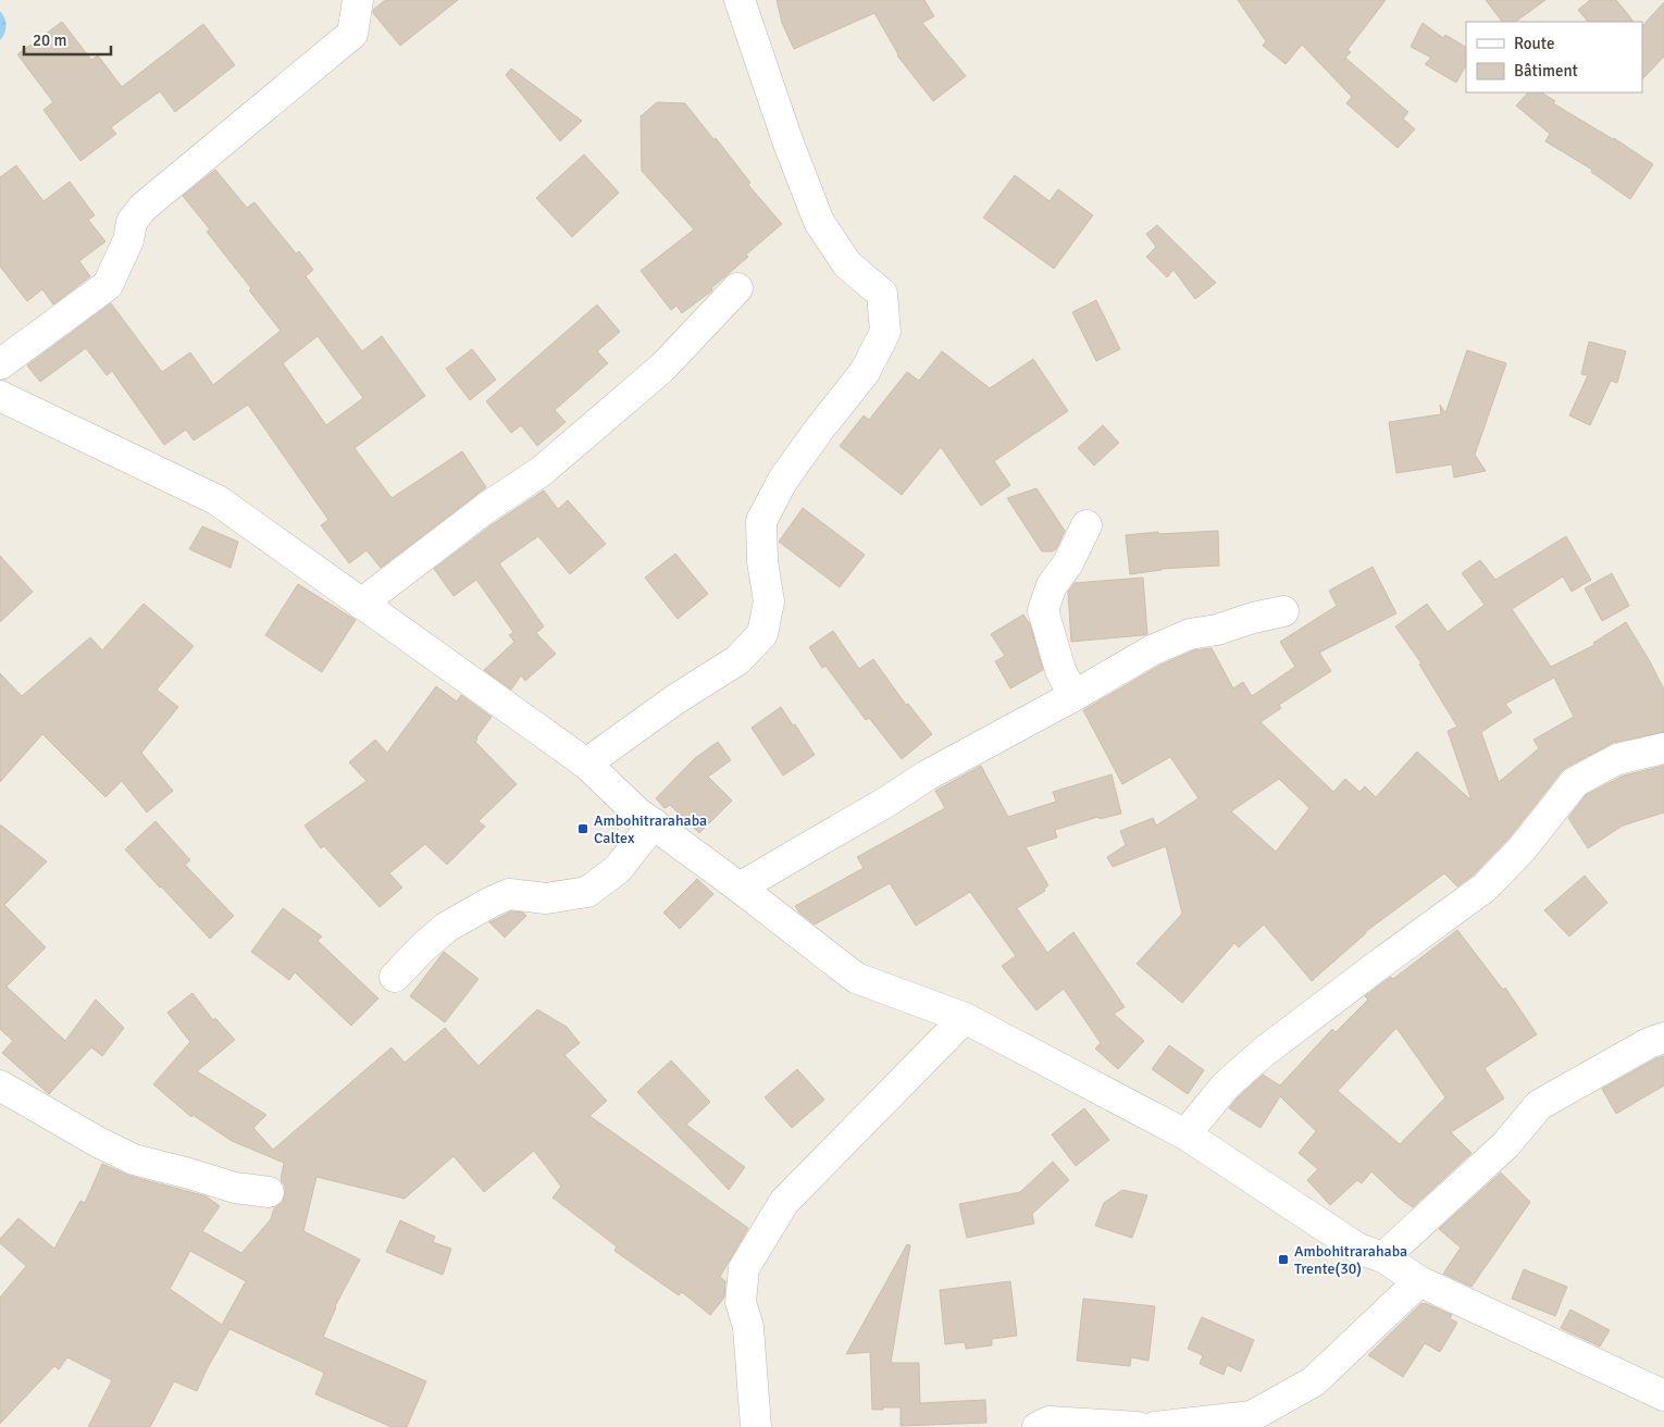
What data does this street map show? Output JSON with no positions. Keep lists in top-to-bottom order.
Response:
{
  "places": {
    "transit": ["Ambohitrarahaba Caltex", "Ambohitrarahaba Trente(30)"]
  },
  "legend": ["Route", "Bâtiment"],
  "scale_bar": "20 m"
}
